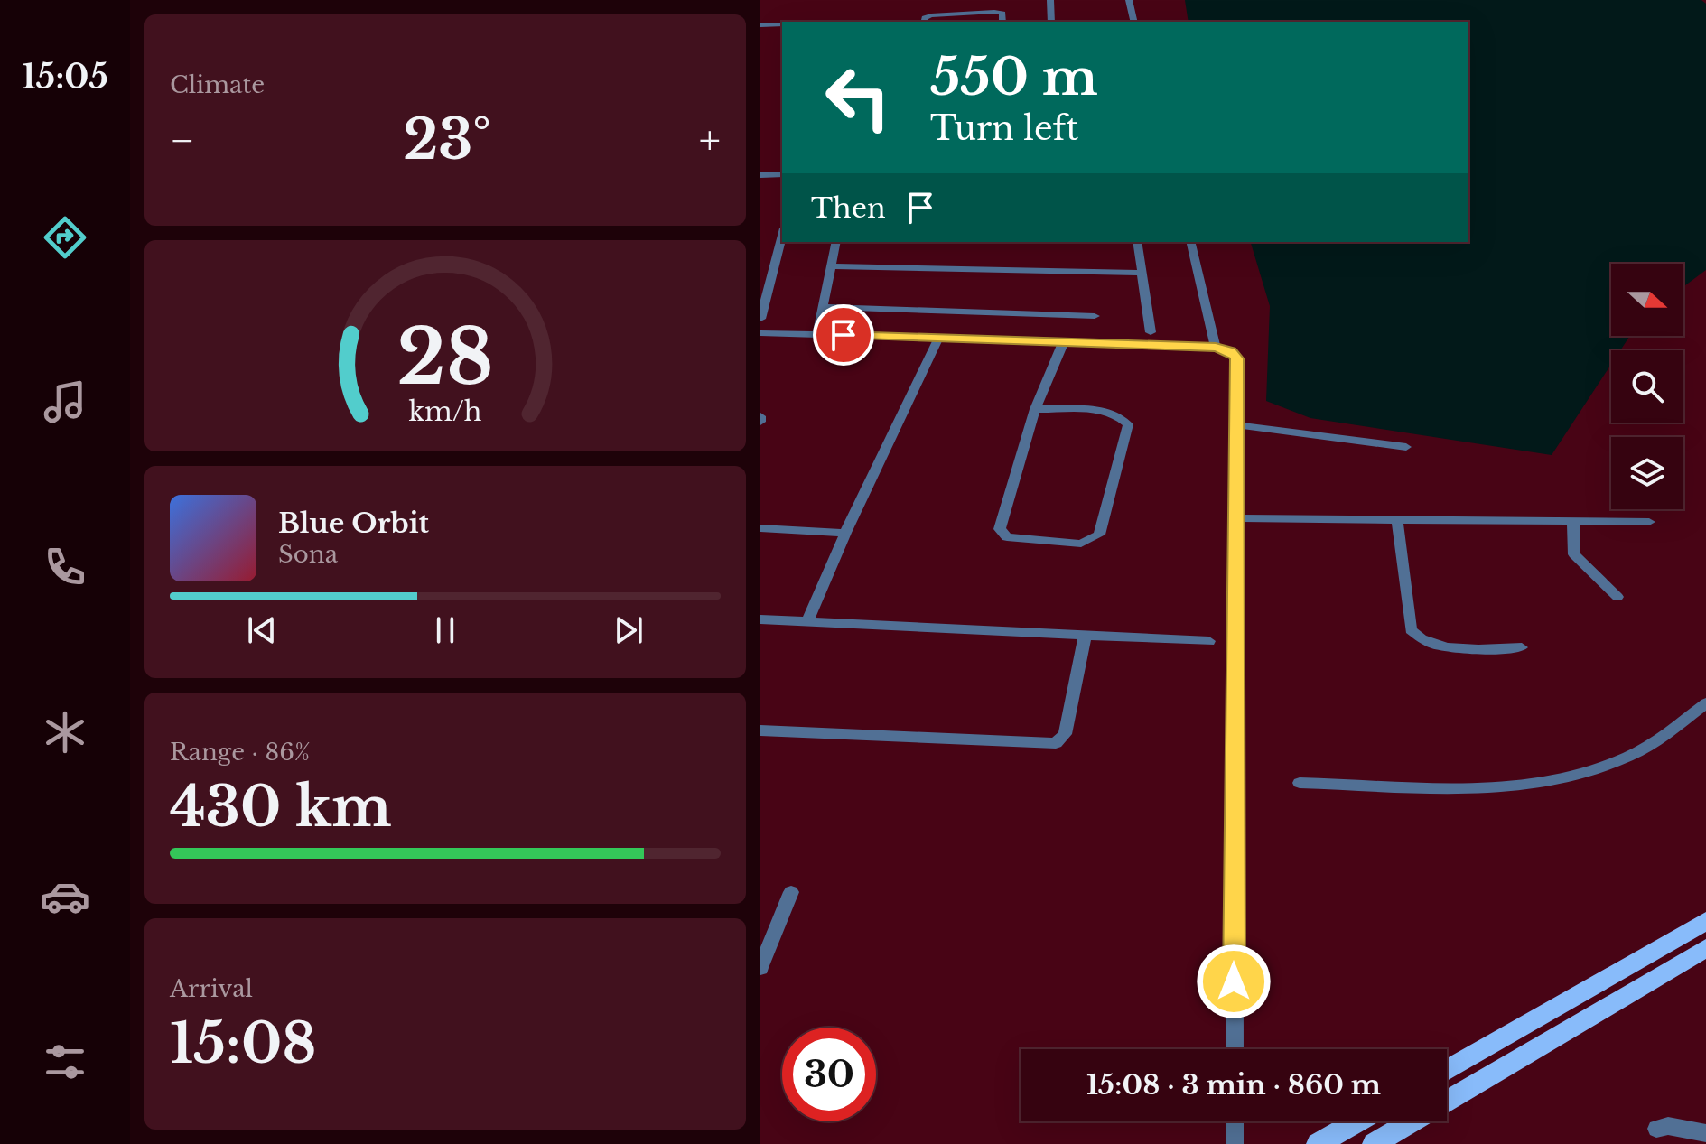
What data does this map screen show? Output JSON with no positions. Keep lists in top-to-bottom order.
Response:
{
  "north": "right",
  "page": {
    "tabs": "15:05",
    "tile": [
      "Climate",
      ["Range · 86%", "430 km"],
      ["Arrival", "15:08"]
    ],
    "turn": ["550 m", "Turn left"],
    "heat": ["−", "23°", "+"],
    "then": "Then",
    "song": ["Blue Orbit", "Sona"],
    "limit": "30",
    "trip": "15:08 · 3 min · 860 m",
    "gauge": ["28", "km/h"]
  }
}
